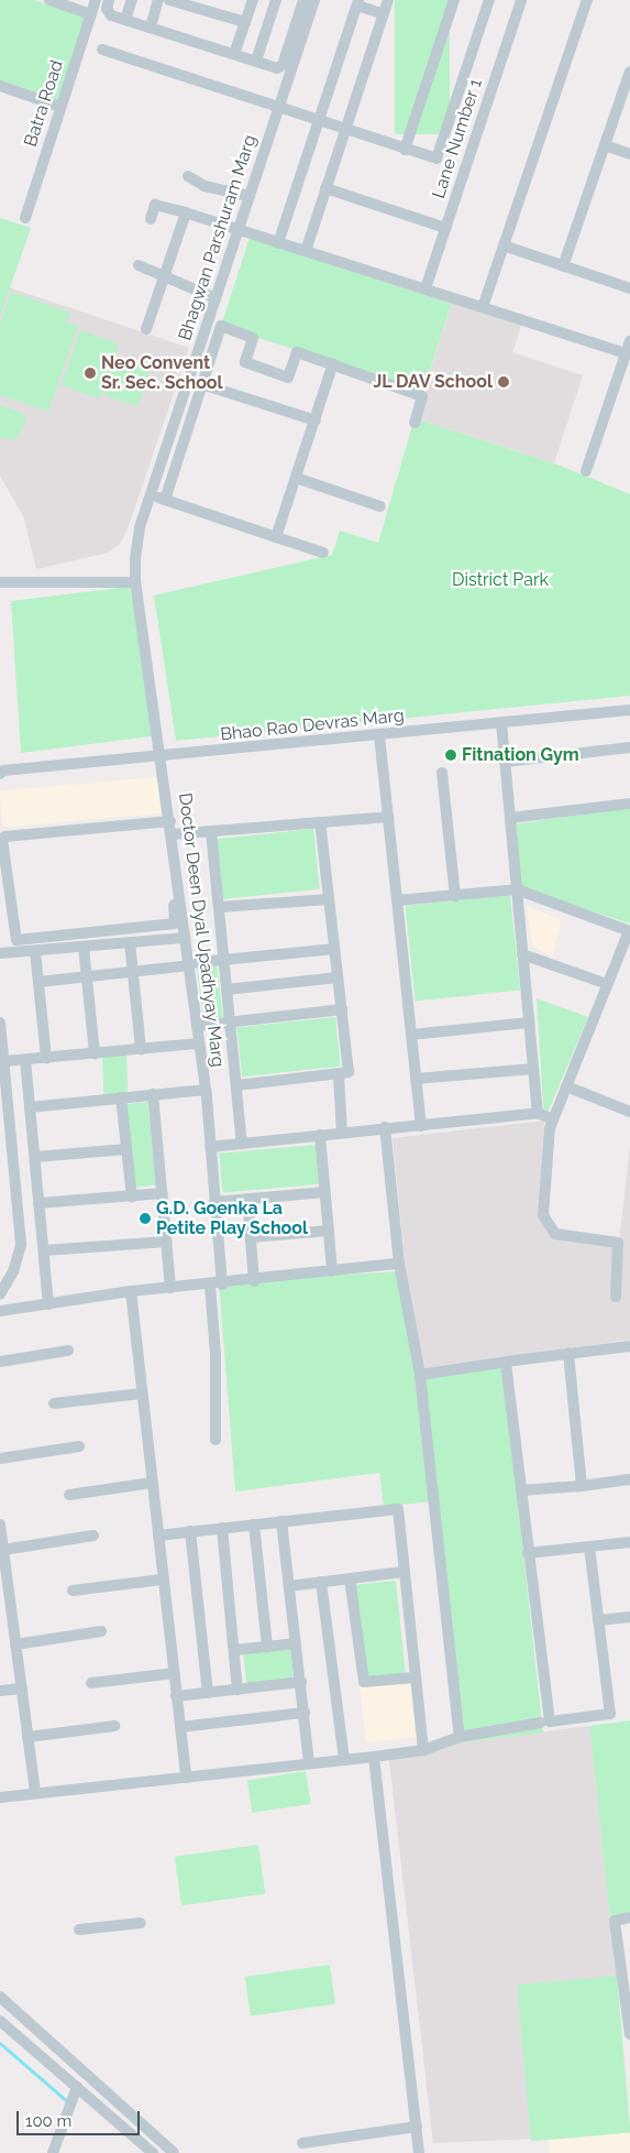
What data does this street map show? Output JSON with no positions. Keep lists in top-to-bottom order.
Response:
{
  "streets": {
    "street": [
      "Batra Road",
      "Lane Number 1",
      "Bhagwan Parshuram Marg",
      "Bhao Rao Devras Marg",
      "Doctor Deen Dyal Upadhyay Marg"
    ]
  },
  "crossings": [
    ["Bhagwan Parshuram Marg", "Doctor Deen Dyal Upadhyay Marg"],
    ["Bhao Rao Devras Marg", "Doctor Deen Dyal Upadhyay Marg"]
  ],
  "parks": ["District Park"],
  "places": [
    "Neo Convent Sr. Sec. School",
    "JL DAV School",
    "Fitnation Gym",
    "G.D. Goenka La Petite Play School"
  ],
  "scale_bar": "100 m"
}
